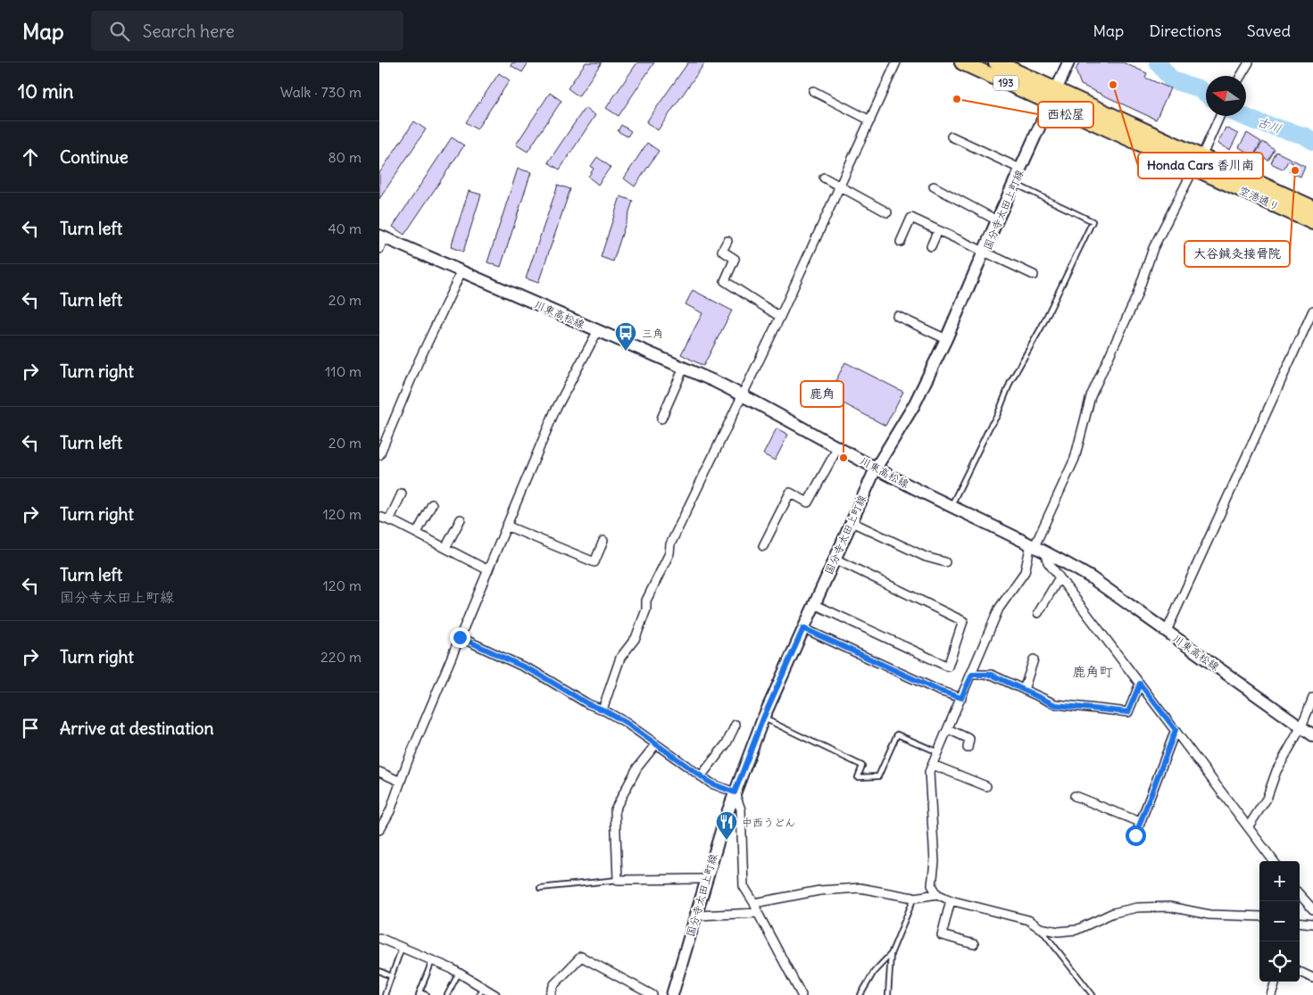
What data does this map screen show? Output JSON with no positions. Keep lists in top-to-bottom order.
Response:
{
  "streets": {
    "highway": ["193", "空港通り"],
    "main road": ["国分寺太田上町線", "川東高松線"]
  },
  "crossings": [
    ["空港通り", "国分寺太田上町線"],
    ["国分寺太田上町線", "川東高松線"]
  ],
  "districts": ["鹿角町"],
  "water": ["古川"],
  "places": {
    "other": [
      "Honda Cars 香川南",
      "西松屋",
      "大谷鍼灸接骨院",
      "鹿角"
    ],
    "bus stop": ["三角"],
    "restaurant": ["中西うどん"]
  },
  "north": "left",
  "page": {
    "header": "Map",
    "search": "Search here",
    "nav": ["Map", "Directions", "Saved"],
    "heading": ["10 min", "Walk · 730 m"],
    "list": [
      ["Continue", "80 m"],
      ["Turn left", "40 m"],
      ["Turn left", "20 m"],
      ["Turn right", "110 m"],
      ["Turn left", "20 m"],
      ["Turn right", "120 m"],
      ["Turn left", "国分寺太田上町線", "120 m"],
      ["Turn right", "220 m"],
      "Arrive at destination"
    ],
    "map_buttons": ["+", "−"]
  }
}
